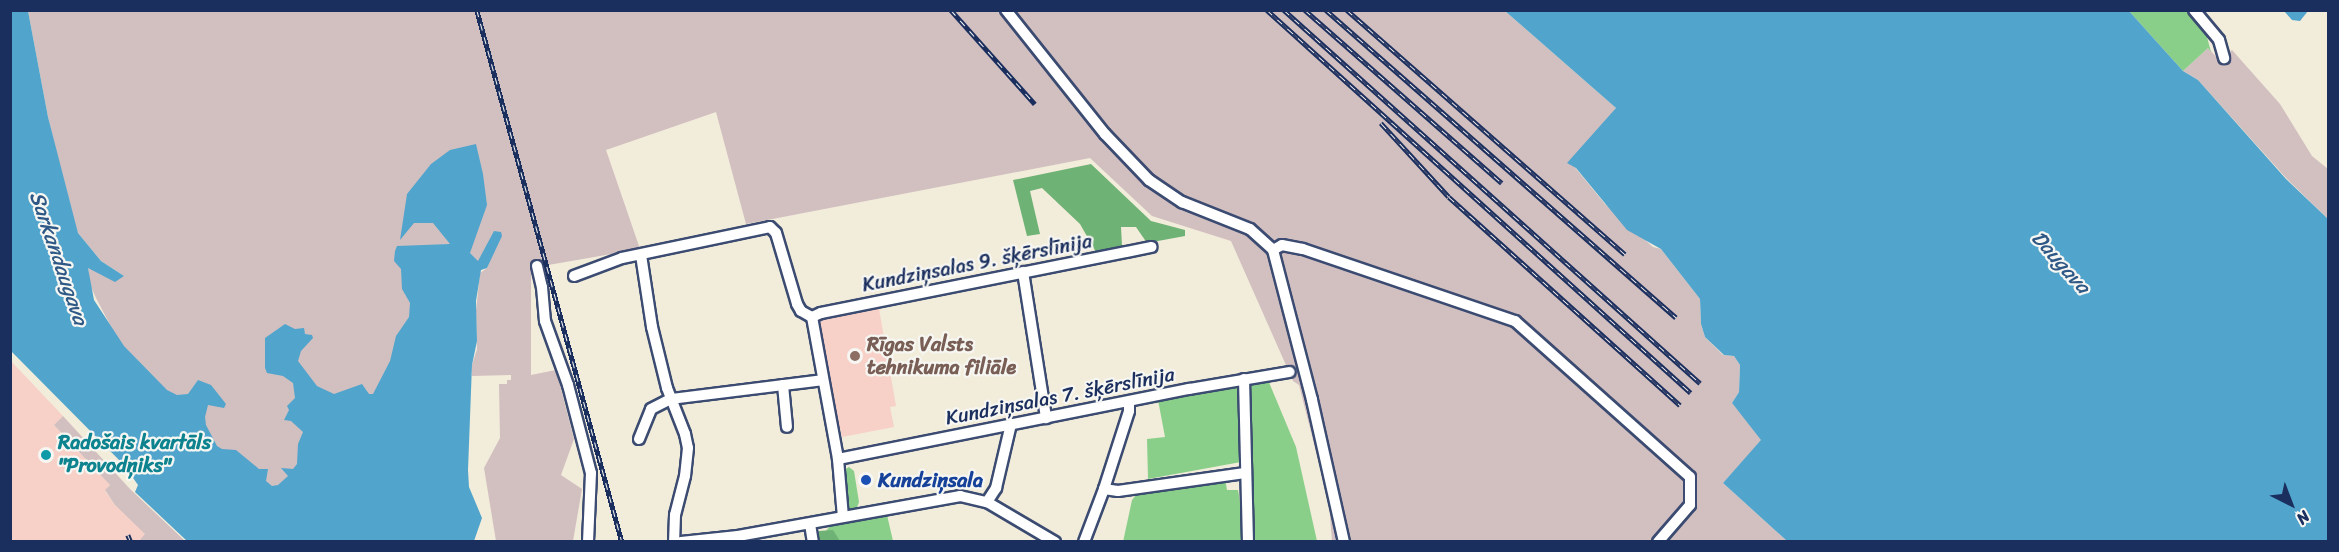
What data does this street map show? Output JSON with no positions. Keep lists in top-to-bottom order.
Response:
{
  "streets": {
    "street": ["Kundziņsalas 9. šķērslīnija", "Kundziņsalas 7. šķērslīnija"]
  },
  "water": ["Sarkandaugava", "Daugava"],
  "places": ["Rīgas Valsts tehnikuma filiāle", "Radošais kvartāls \"Provodņiks\"", "Kundziņsala"],
  "north": "bottom right"
}
